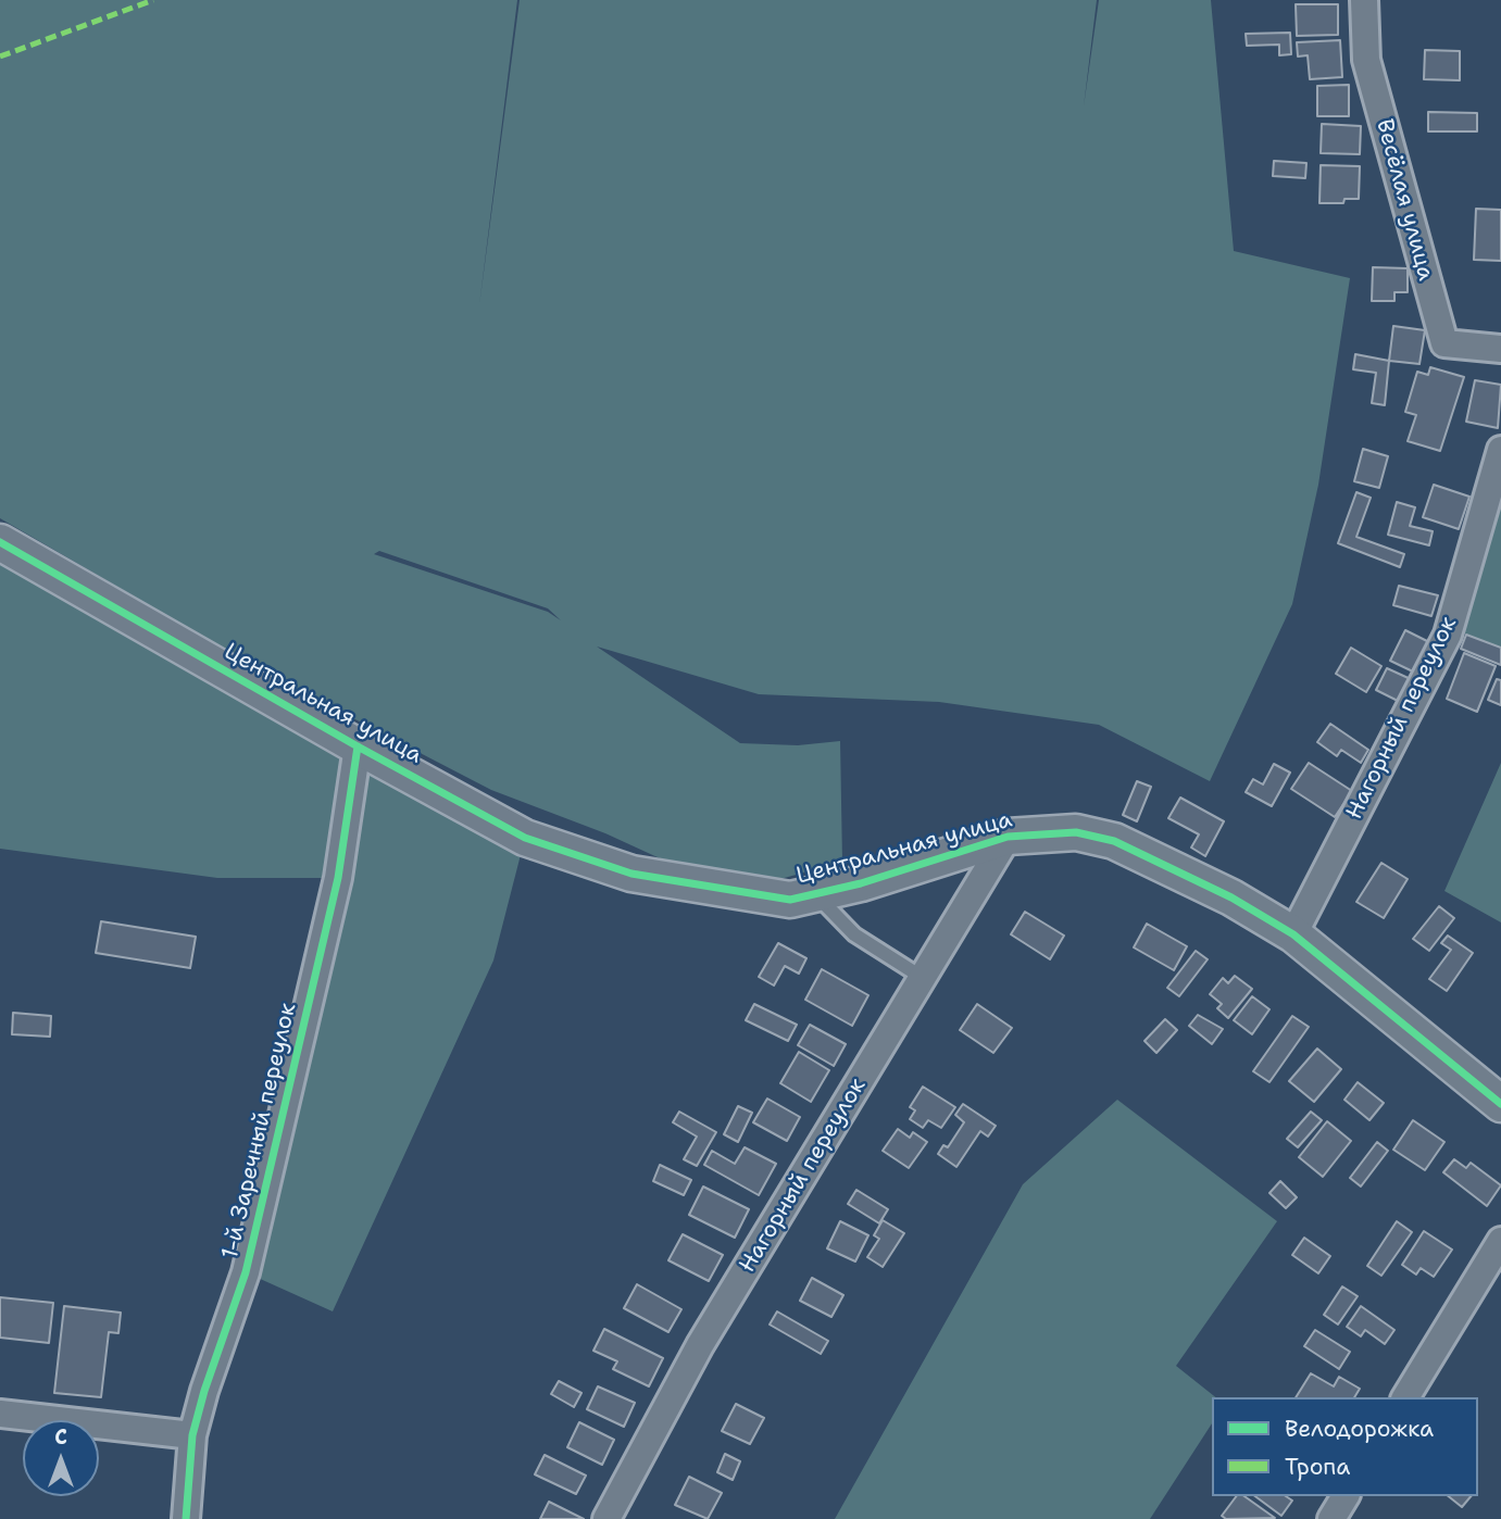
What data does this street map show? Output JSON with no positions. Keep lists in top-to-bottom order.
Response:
{
  "streets": {
    "street": [
      "Весёлая улица",
      "Центральная улица",
      "Нагорный переулок",
      "1-й Заречный переулок"
    ]
  },
  "crossings": [
    ["Центральная улица", "Нагорный переулок"],
    ["Центральная улица", "1-й Заречный переулок"]
  ],
  "legend": ["Велодорожка", "Тропа"],
  "north": "top"
}
